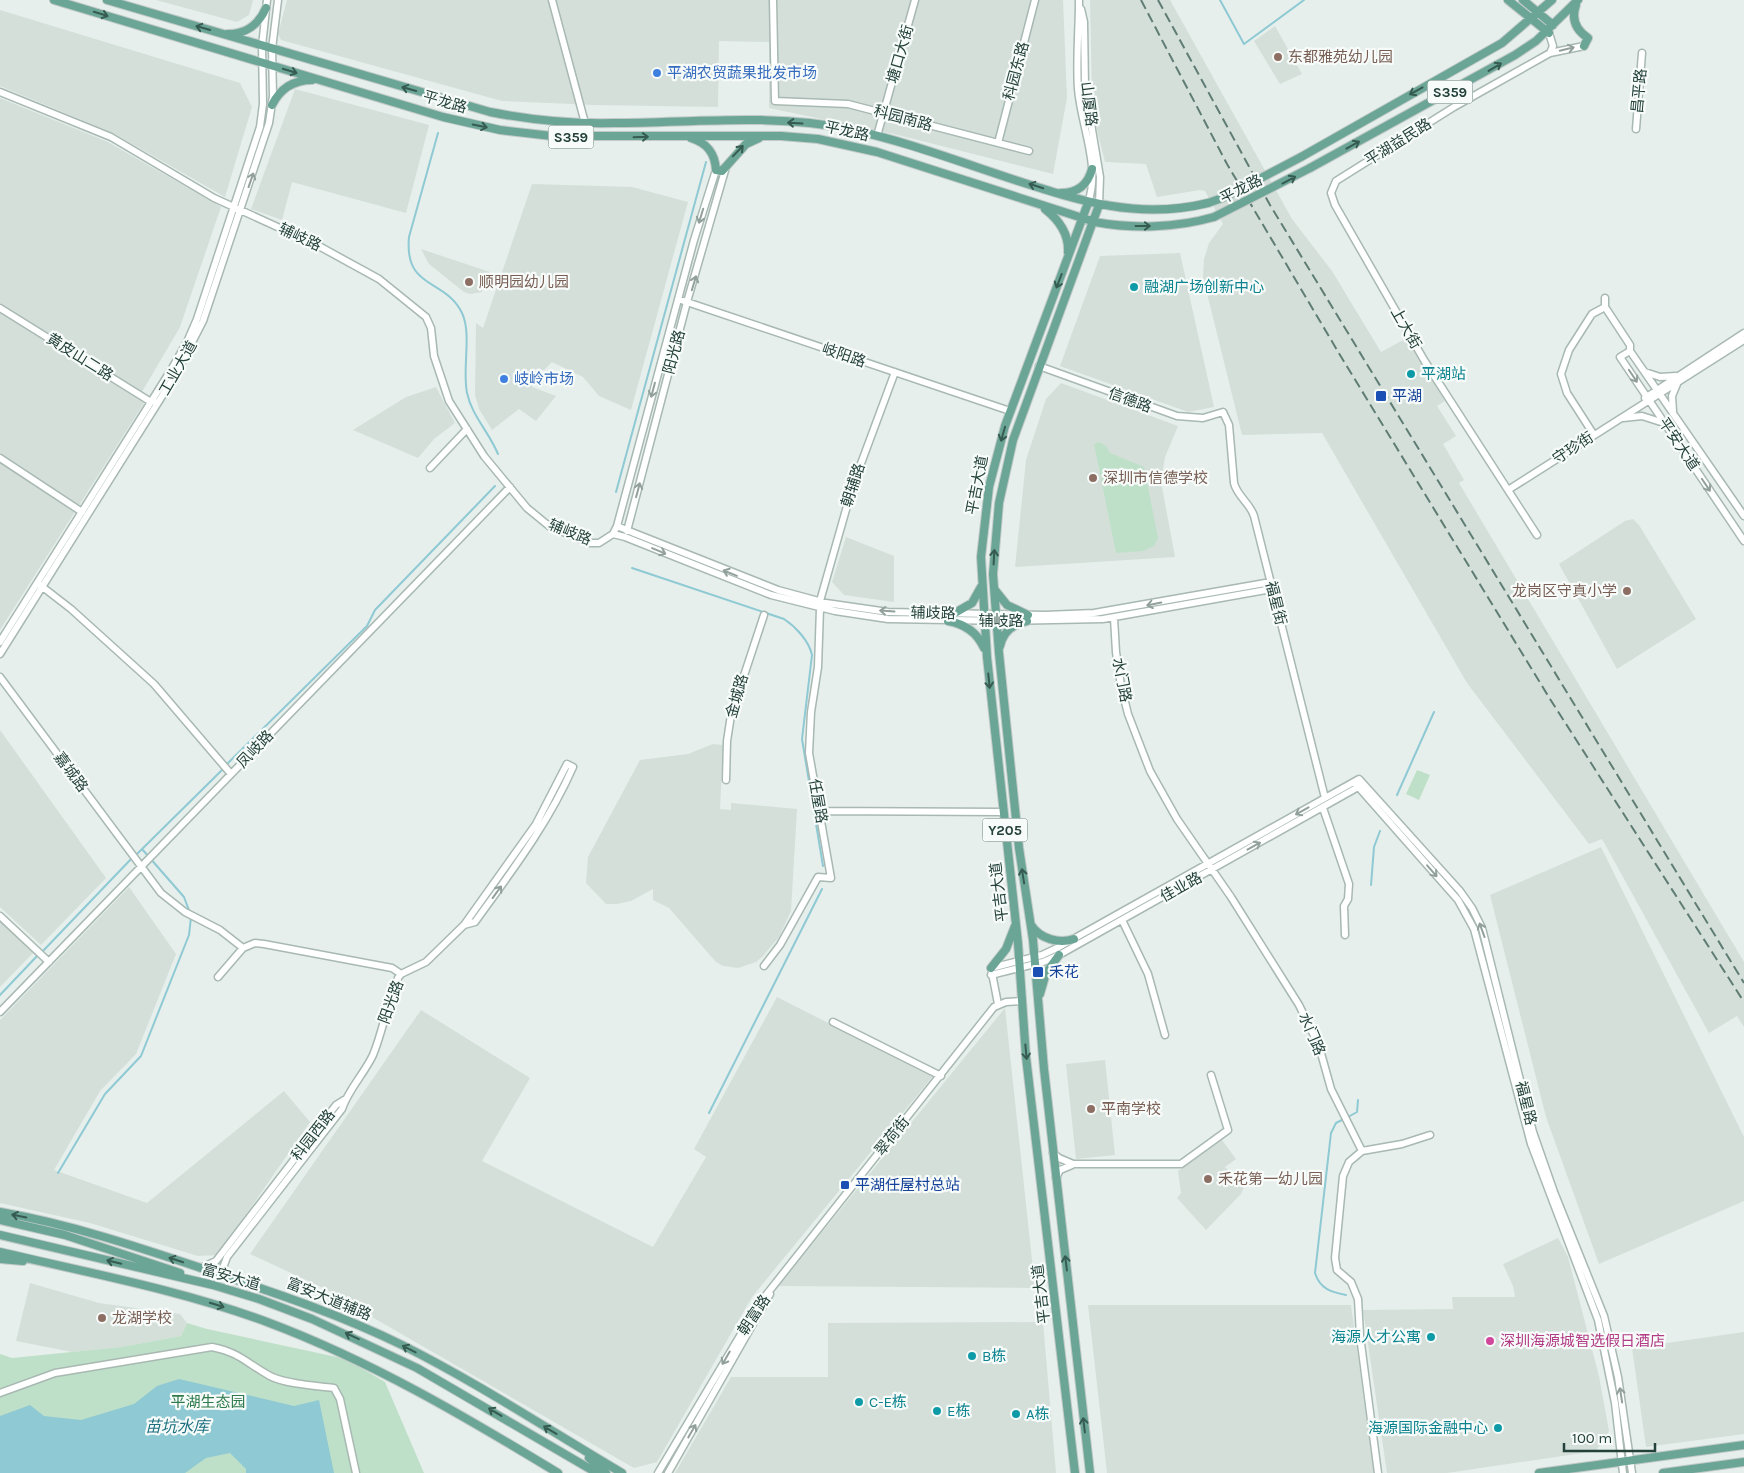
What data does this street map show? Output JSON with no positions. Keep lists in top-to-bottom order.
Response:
{
  "streets": {
    "main road": [
      "S359",
      "平龙路",
      "平吉大道",
      "Y205",
      "富安大道",
      "富安大道辅路"
    ],
    "street": [
      "塘口大街",
      "科园东路",
      "昌平路",
      "山厦路",
      "科园南路",
      "平湖益民路",
      "辅岐路",
      "上大街",
      "阳光路",
      "岐阳路",
      "黄皮山二路",
      "工业大道",
      "信德路",
      "平安大道",
      "守珍街",
      "朝辅路",
      "福星街",
      "辅歧路",
      "水门路",
      "金城路",
      "凤岐路",
      "嘉城路",
      "任屋路",
      "佳业路",
      "福星路",
      "科园西路",
      "翠荷街",
      "朝富路"
    ]
  },
  "crossings": [
    ["塘口大街", "平龙路"],
    ["塘口大街", "科园南路"],
    ["科园东路", "科园南路"],
    ["平龙路", "山厦路"],
    ["平龙路", "工业大道"],
    ["平龙路", "平吉大道"],
    ["山厦路", "平吉大道"],
    ["平湖益民路", "上大街"],
    ["辅岐路", "阳光路"],
    ["辅岐路", "工业大道"],
    ["辅岐路", "朝辅路"],
    ["辅岐路", "平吉大道"],
    ["辅岐路", "福星街"],
    ["辅岐路", "辅歧路"],
    ["辅岐路", "水门路"],
    ["辅岐路", "凤岐路"],
    ["辅岐路", "任屋路"],
    ["上大街", "守珍街"],
    ["阳光路", "岐阳路"],
    ["阳光路", "辅歧路"],
    ["阳光路", "科园西路"],
    ["岐阳路", "朝辅路"],
    ["岐阳路", "平吉大道"],
    ["黄皮山二路", "工业大道"],
    ["信德路", "平吉大道"],
    ["信德路", "福星街"],
    ["平安大道", "守珍街"],
    ["朝辅路", "辅歧路"],
    ["朝辅路", "任屋路"],
    ["平吉大道", "辅歧路"],
    ["平吉大道", "佳业路"],
    ["福星街", "佳业路"],
    ["辅歧路", "任屋路"],
    ["水门路", "佳业路"],
    ["凤岐路", "嘉城路"],
    ["佳业路", "福星路"],
    ["科园西路", "富安大道辅路"],
    ["翠荷街", "朝富路"]
  ],
  "one_way": ["辅歧路"],
  "water": ["苗坑水库"],
  "parks": ["平湖生态园"],
  "places": {
    "other": [
      "东都雅苑幼儿园",
      "平湖农贸蔬果批发市场",
      "顺明园幼儿园",
      "融湖广场创新中心",
      "平湖站",
      "岐岭市场",
      "深圳市信德学校",
      "龙岗区守真小学",
      "平南学校",
      "禾花第一幼儿园",
      "龙湖学校",
      "海源人才公寓",
      "深圳海源城智选假日酒店",
      "B栋",
      "C-E栋",
      "E栋",
      "A栋",
      "海源国际金融中心"
    ],
    "transit": ["平湖", "禾花", "平湖任屋村总站"]
  },
  "scale_bar": "100 m"
}
